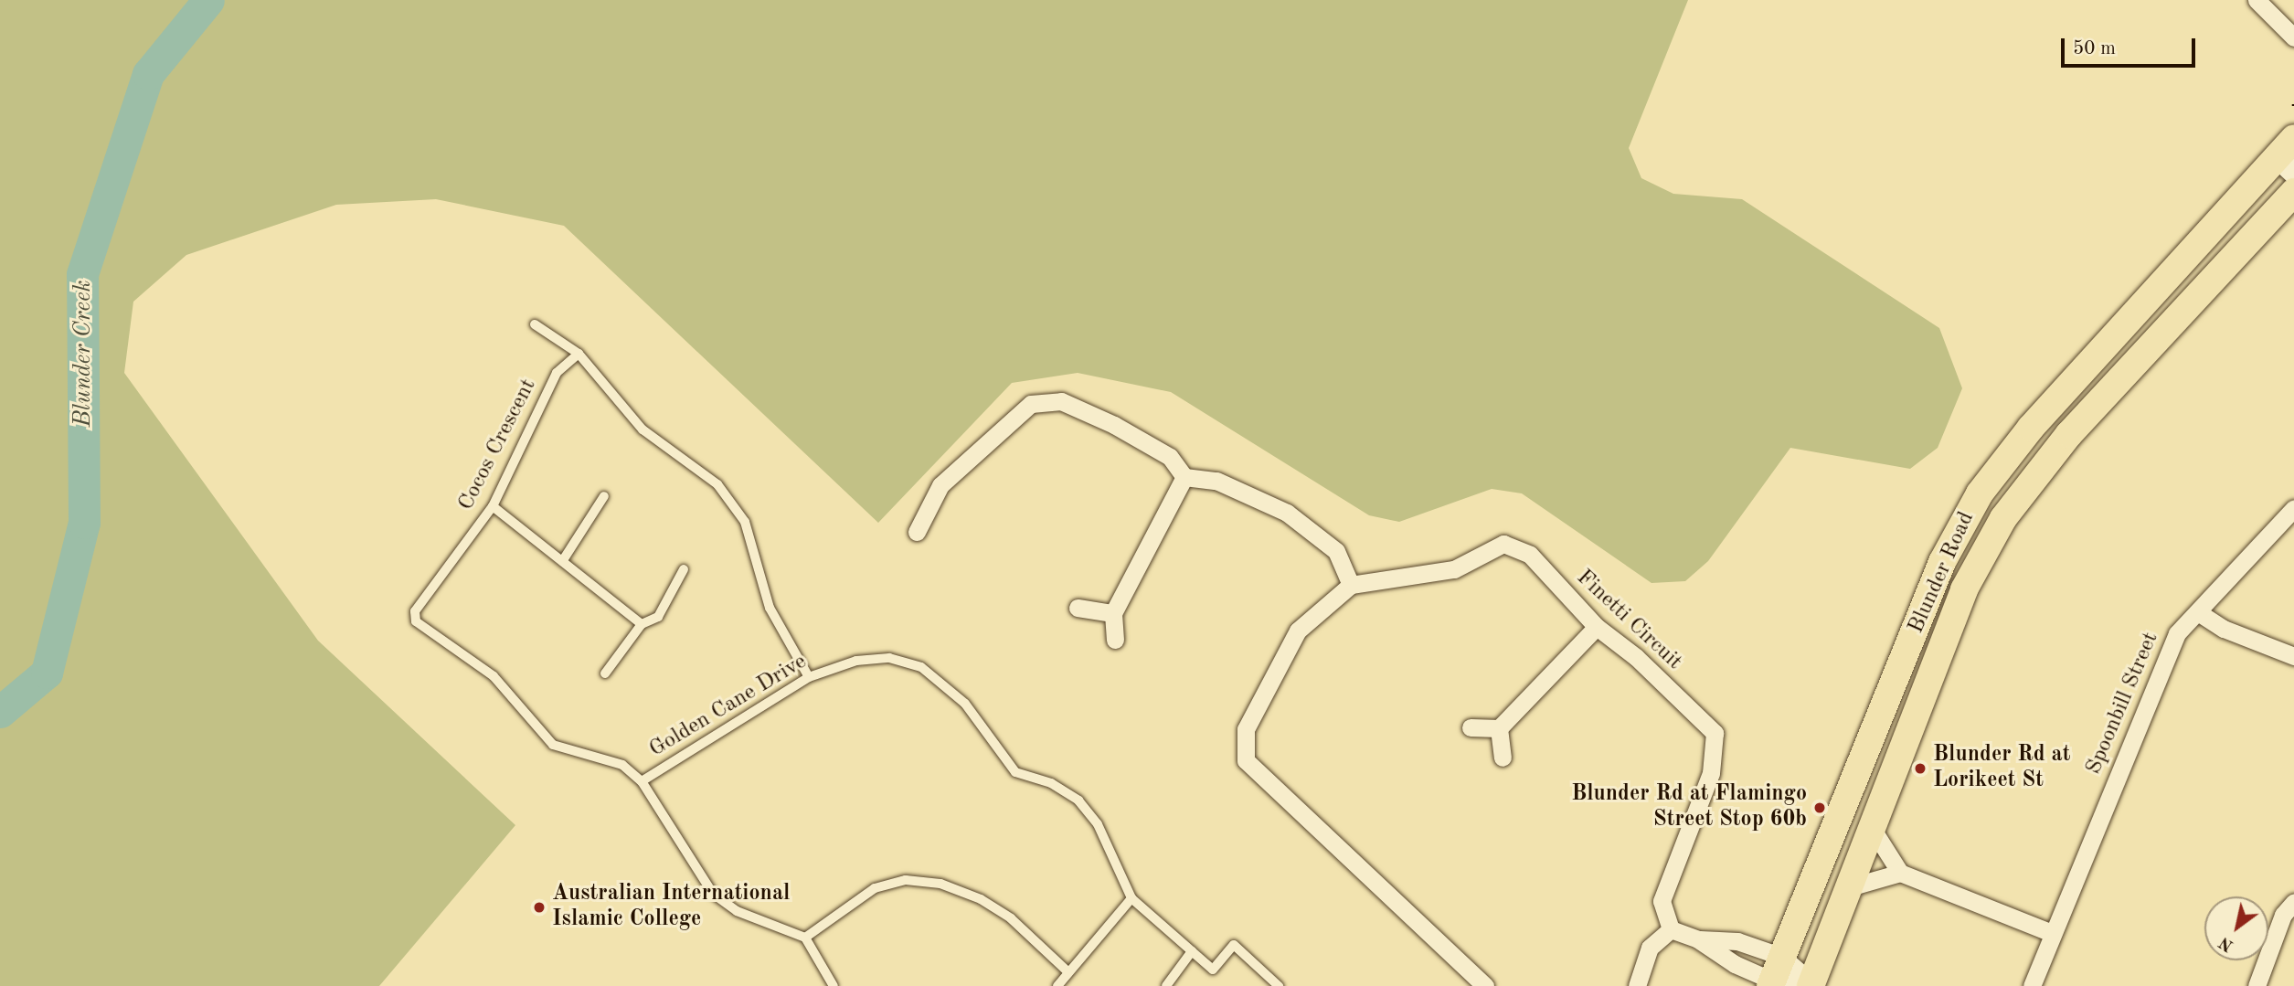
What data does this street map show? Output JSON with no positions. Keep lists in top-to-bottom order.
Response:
{
  "streets": {
    "main road": ["Blunder Road"],
    "street": ["Finetti Circuit", "Spoonbill Street"],
    "lane": ["Cocos Crescent", "Golden Cane Drive"]
  },
  "crossings": [
    ["Cocos Crescent", "Golden Cane Drive"]
  ],
  "water": ["Blunder Creek"],
  "places": ["Blunder Rd at Lorikeet St", "Blunder Rd at Flamingo Street Stop 60b", "Australian International Islamic College"],
  "scale_bar": "50 m",
  "north": "bottom left"
}
